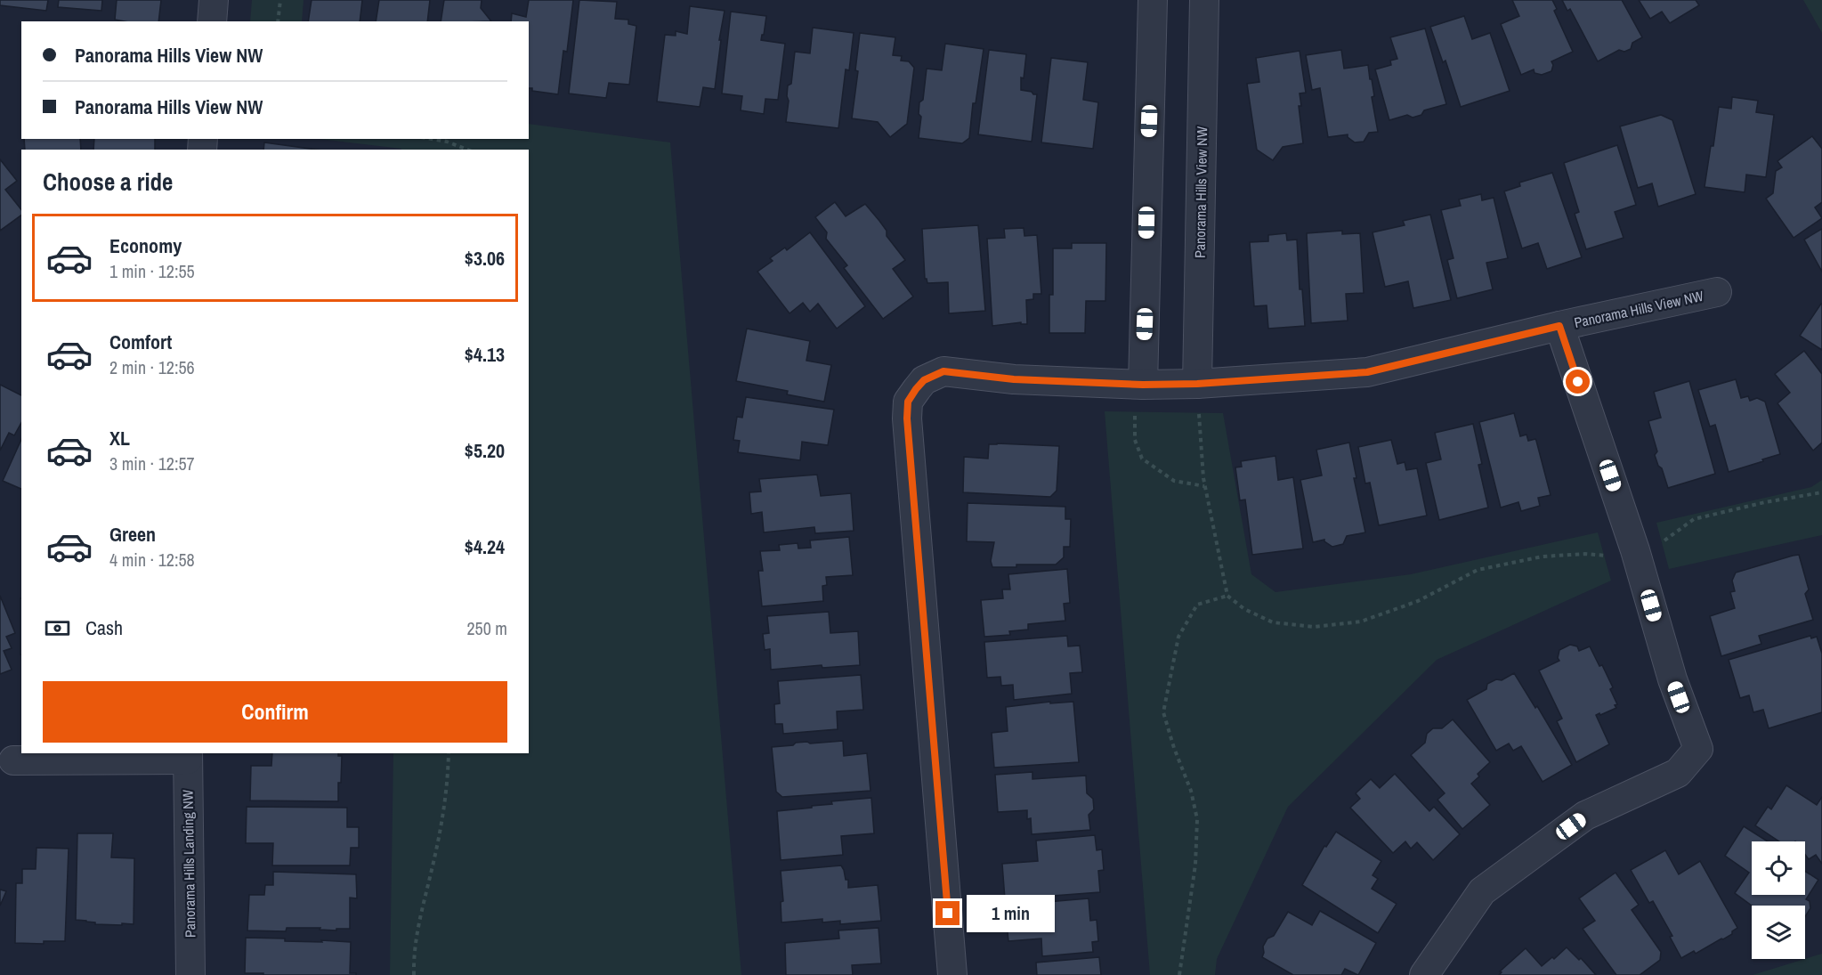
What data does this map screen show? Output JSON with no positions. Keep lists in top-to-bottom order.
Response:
{
  "streets": {
    "street": ["Panorama Hills View NW", "Panorama Hills Landing NW"]
  },
  "page": {
    "banner": ["Panorama Hills View NW", "Panorama Hills View NW"],
    "heading": "Choose a ride",
    "list": [
      {
        "name": "Economy",
        "note": "1 min · 12:55",
        "value": "$3.06"
      },
      {
        "name": "Comfort",
        "note": "2 min · 12:56",
        "value": "$4.13"
      },
      {
        "name": "XL",
        "note": "3 min · 12:57",
        "value": "$5.20"
      },
      {
        "name": "Green",
        "note": "4 min · 12:58",
        "value": "$4.24"
      }
    ],
    "pay": ["Cash", "250 m"],
    "buttons": "Confirm",
    "bubble": "1 min"
  }
}
